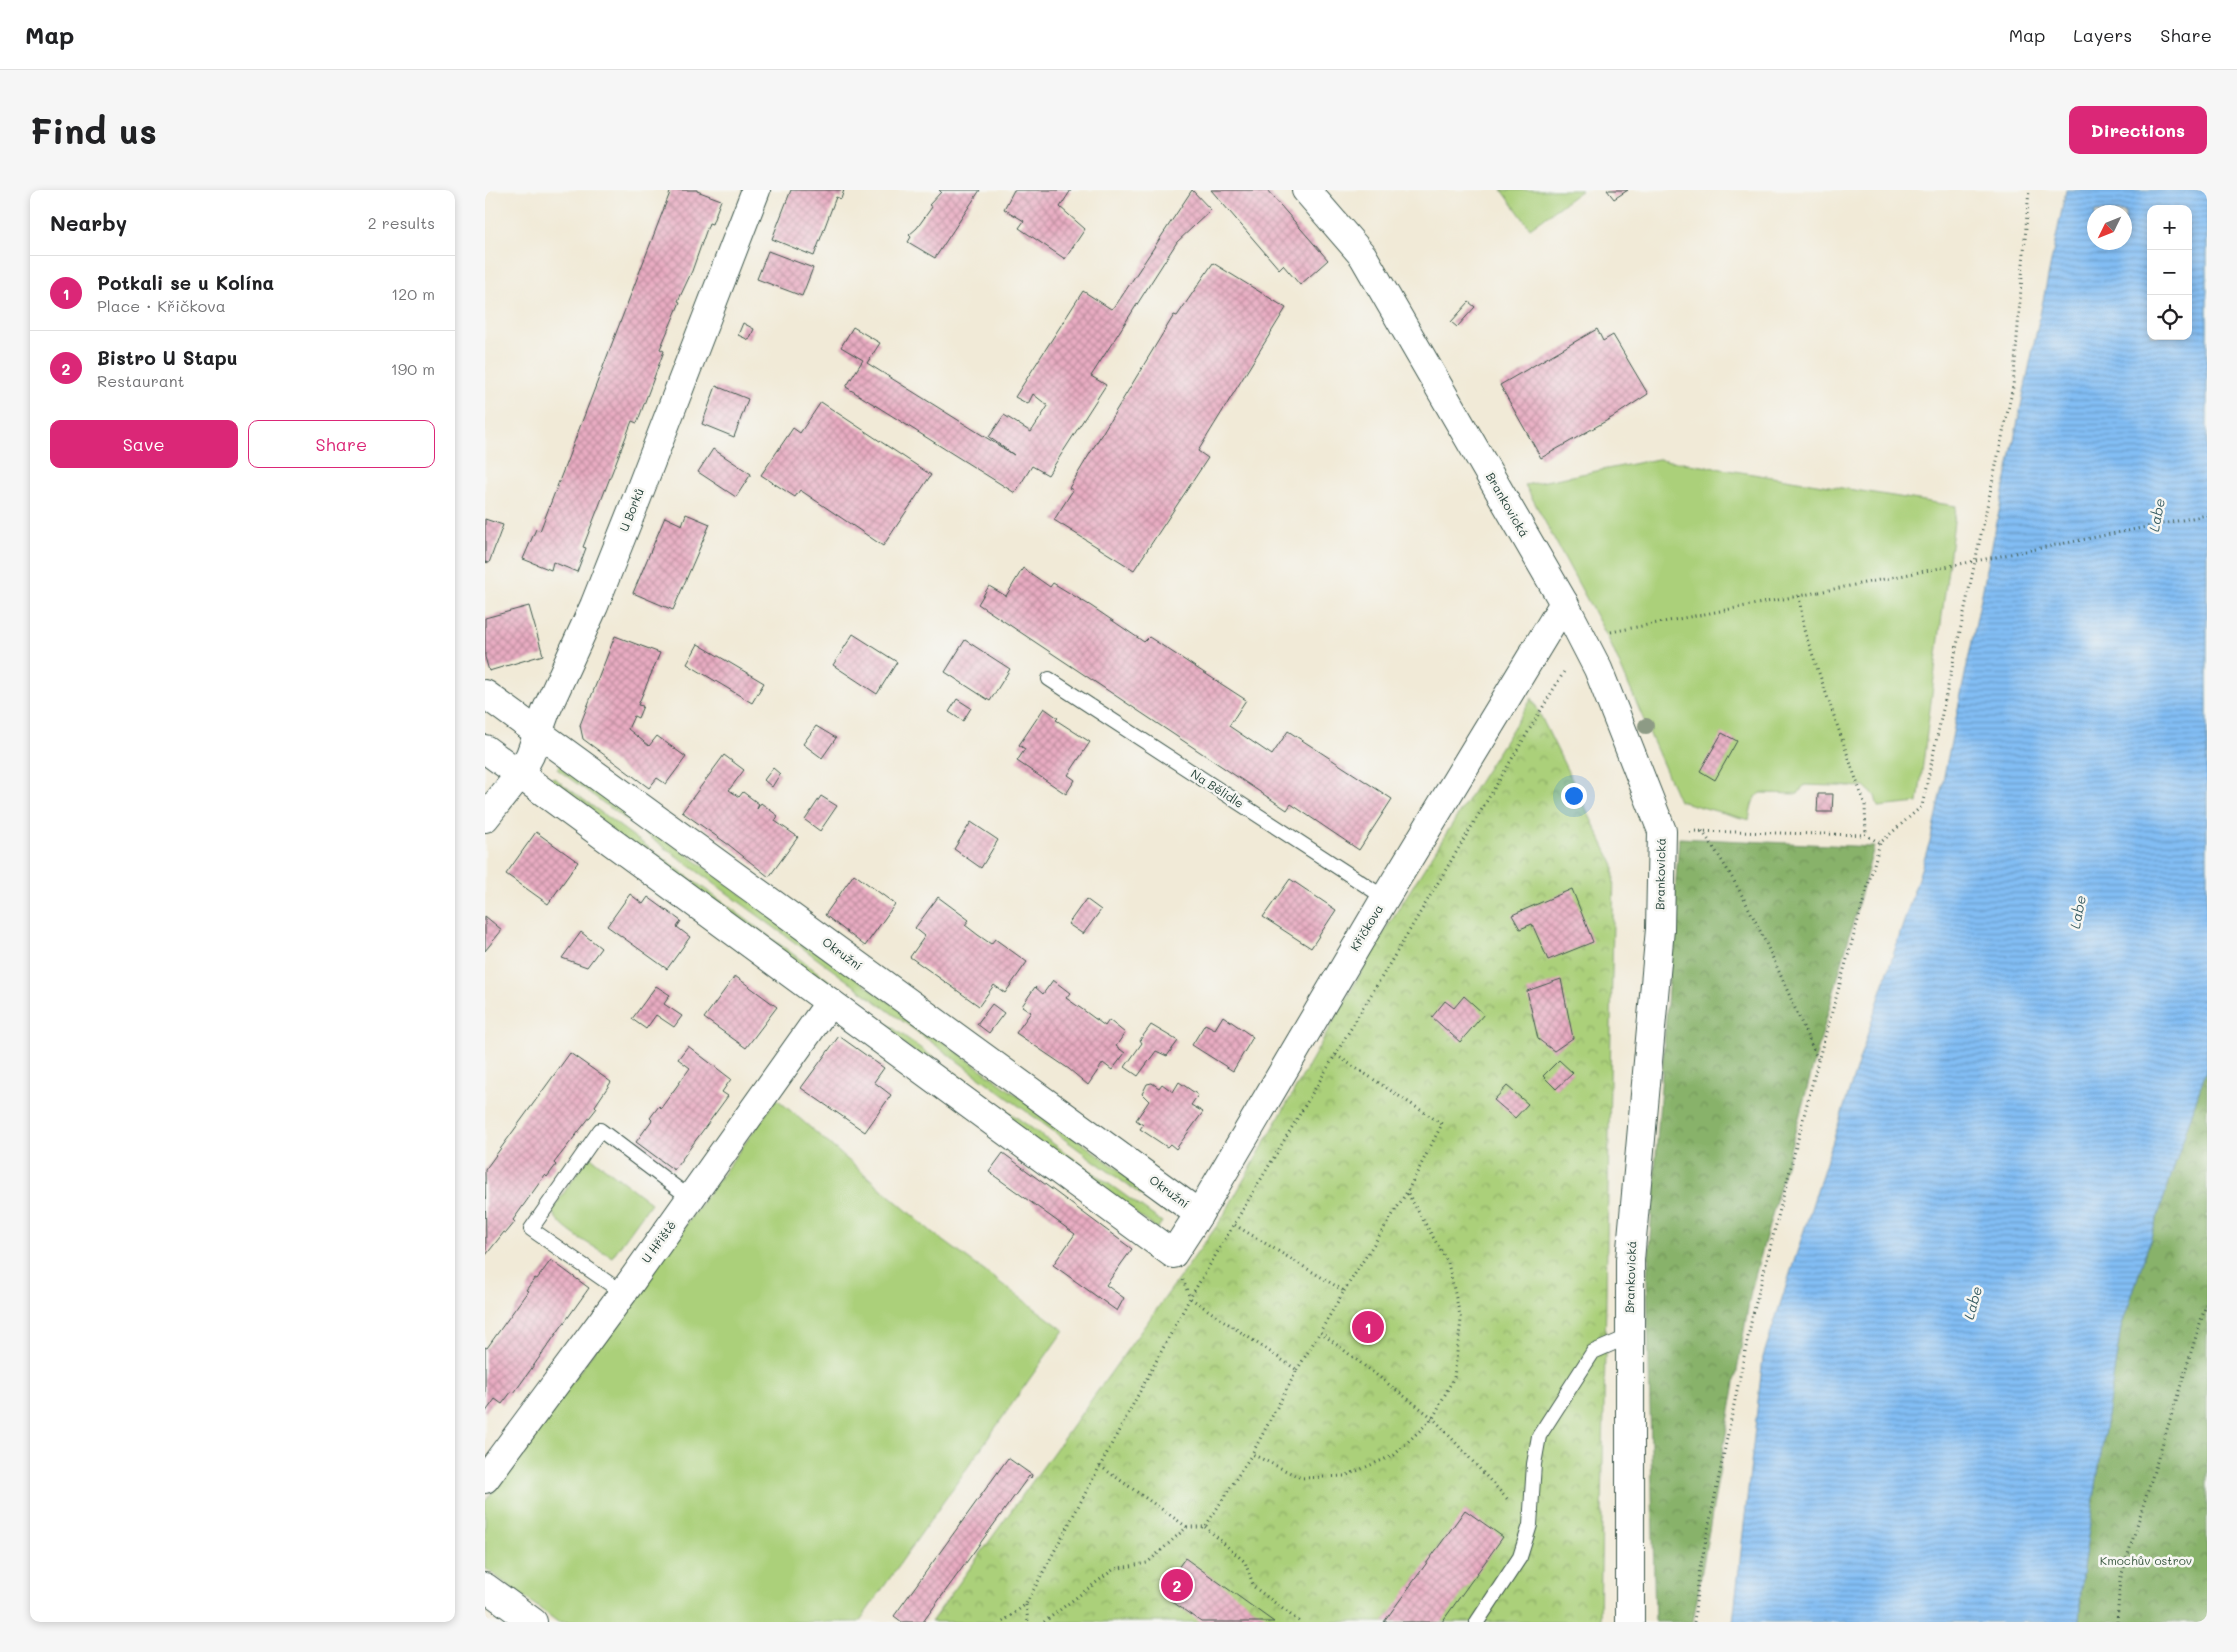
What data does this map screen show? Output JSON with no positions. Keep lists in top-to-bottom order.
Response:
{
  "streets": {
    "street": [
      "Brankovická",
      "U Borků",
      "Křičkova",
      "Okružní",
      "U Hřiště"
    ],
    "lane": ["Na Bělidle"]
  },
  "crossings": [
    ["Brankovická", "Křičkova"],
    ["U Borků", "Okružní"],
    ["Na Bělidle", "Křičkova"],
    ["Křičkova", "Okružní"]
  ],
  "water": ["Labe"],
  "parks": ["Kmochův ostrov"],
  "north": "bottom left",
  "page": {
    "header": "Map",
    "nav": ["Map", "Layers", "Share"],
    "buttons": [
      "Directions",
      ["Save", "Share"]
    ],
    "title": "Find us",
    "heading": ["Nearby", "2 results"],
    "map_buttons": ["+", "−"],
    "list": [
      {
        "mark": "1",
        "name": "Potkali se u Kolína",
        "note": "Place · Křičkova",
        "value": "120 m"
      },
      {
        "mark": "2",
        "name": "Bistro U Stapu",
        "note": "Restaurant",
        "value": "190 m"
      }
    ],
    "pins": ["1", "2"]
  }
}
